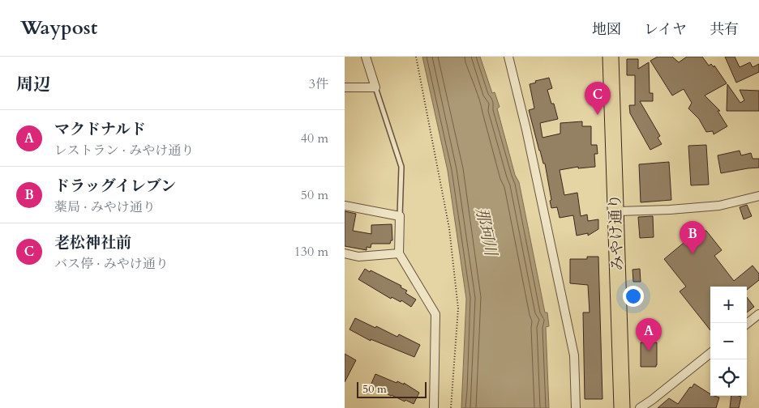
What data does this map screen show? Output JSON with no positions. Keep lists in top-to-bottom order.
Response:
{
  "streets": {
    "highway": ["みやけ通り"]
  },
  "water": ["那珂川"],
  "scale_bar": "50 m",
  "page": {
    "header": "Waypost",
    "nav": ["地図", "レイヤ", "共有"],
    "heading": ["周辺", "3件"],
    "pins": ["C", "B", "A"],
    "list": [
      {
        "mark": "A",
        "name": "マクドナルド",
        "note": "レストラン · みやけ通り",
        "value": "40 m"
      },
      {
        "mark": "B",
        "name": "ドラッグイレブン",
        "note": "薬局 · みやけ通り",
        "value": "50 m"
      },
      {
        "mark": "C",
        "name": "老松神社前",
        "note": "バス停 · みやけ通り",
        "value": "130 m"
      }
    ],
    "map_buttons": ["+", "−"],
    "scale": "50 m"
  }
}
